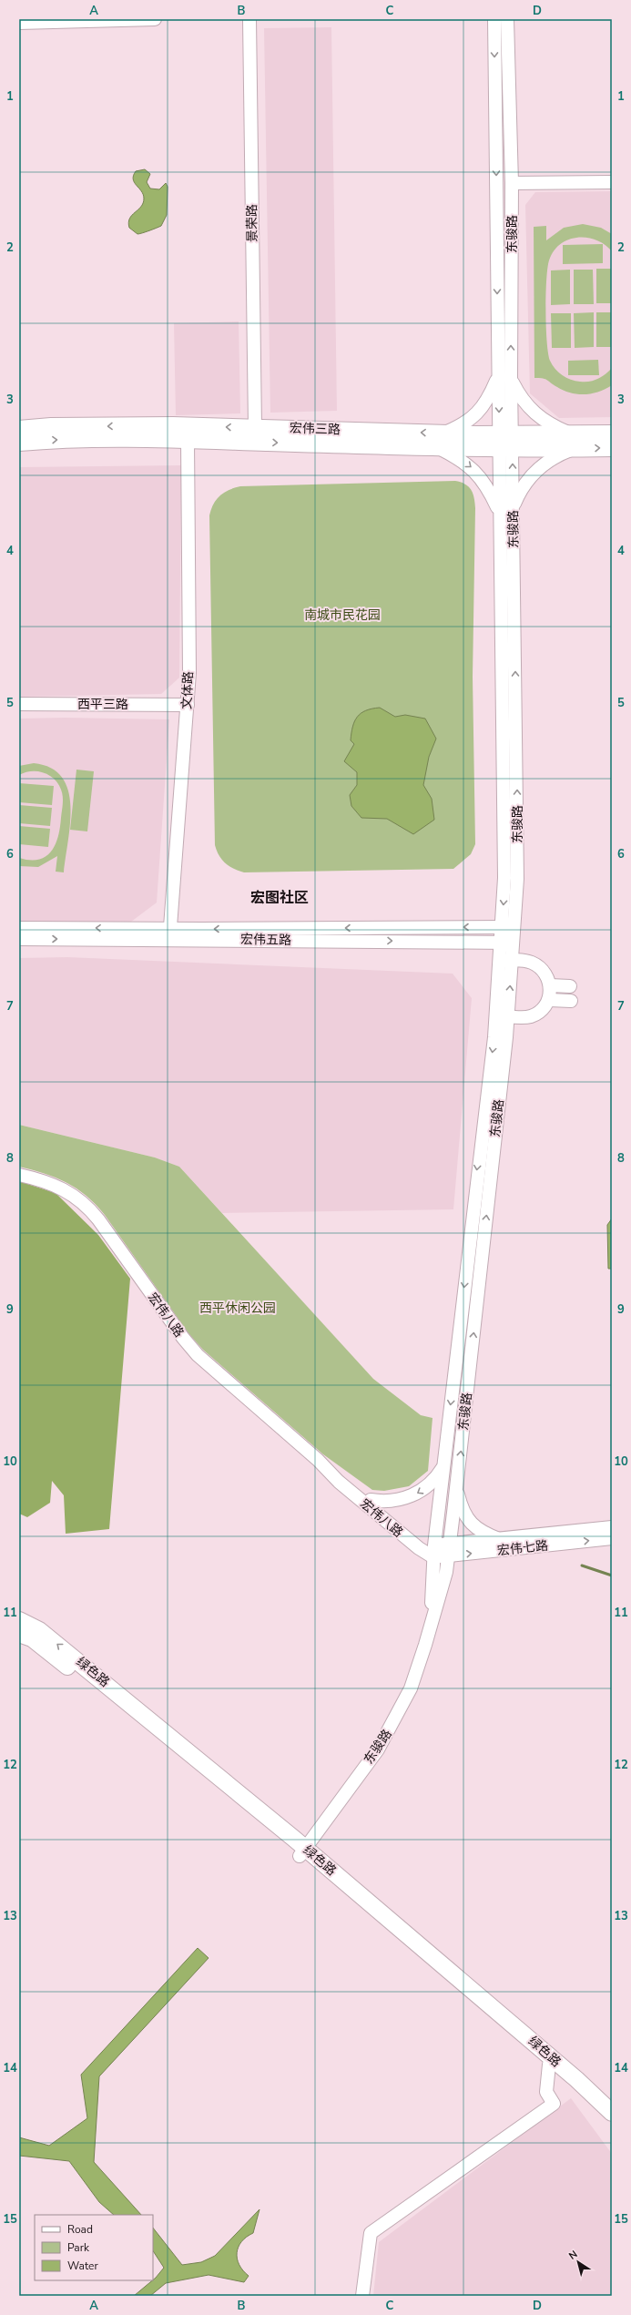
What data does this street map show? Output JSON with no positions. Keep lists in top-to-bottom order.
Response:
{
  "streets": {
    "main road": ["宏伟三路", "绿色路"],
    "street": [
      "景荣路",
      "东骏路",
      "文体路",
      "西平三路",
      "宏伟五路",
      "宏伟八路",
      "宏伟七路"
    ]
  },
  "crossings": [
    ["景荣路", "宏伟三路"],
    ["东骏路", "宏伟三路"],
    ["东骏路", "宏伟五路"],
    ["东骏路", "宏伟八路"],
    ["东骏路", "宏伟七路"],
    ["东骏路", "绿色路"],
    ["宏伟三路", "文体路"],
    ["文体路", "西平三路"],
    ["文体路", "宏伟五路"],
    ["宏伟八路", "宏伟七路"]
  ],
  "districts": ["宏图社区"],
  "parks": ["南城市民花园", "西平休闲公园"],
  "legend": ["Road", "Park", "Water"],
  "north": "top left",
  "grid": {
    "columns": [
      "A",
      "B",
      "C",
      "D"
    ],
    "rows": [
      "1",
      "2",
      "3",
      "4",
      "5",
      "6",
      "7",
      "8",
      "9",
      "10",
      "11",
      "12",
      "13",
      "14",
      "15"
    ]
  }
}
